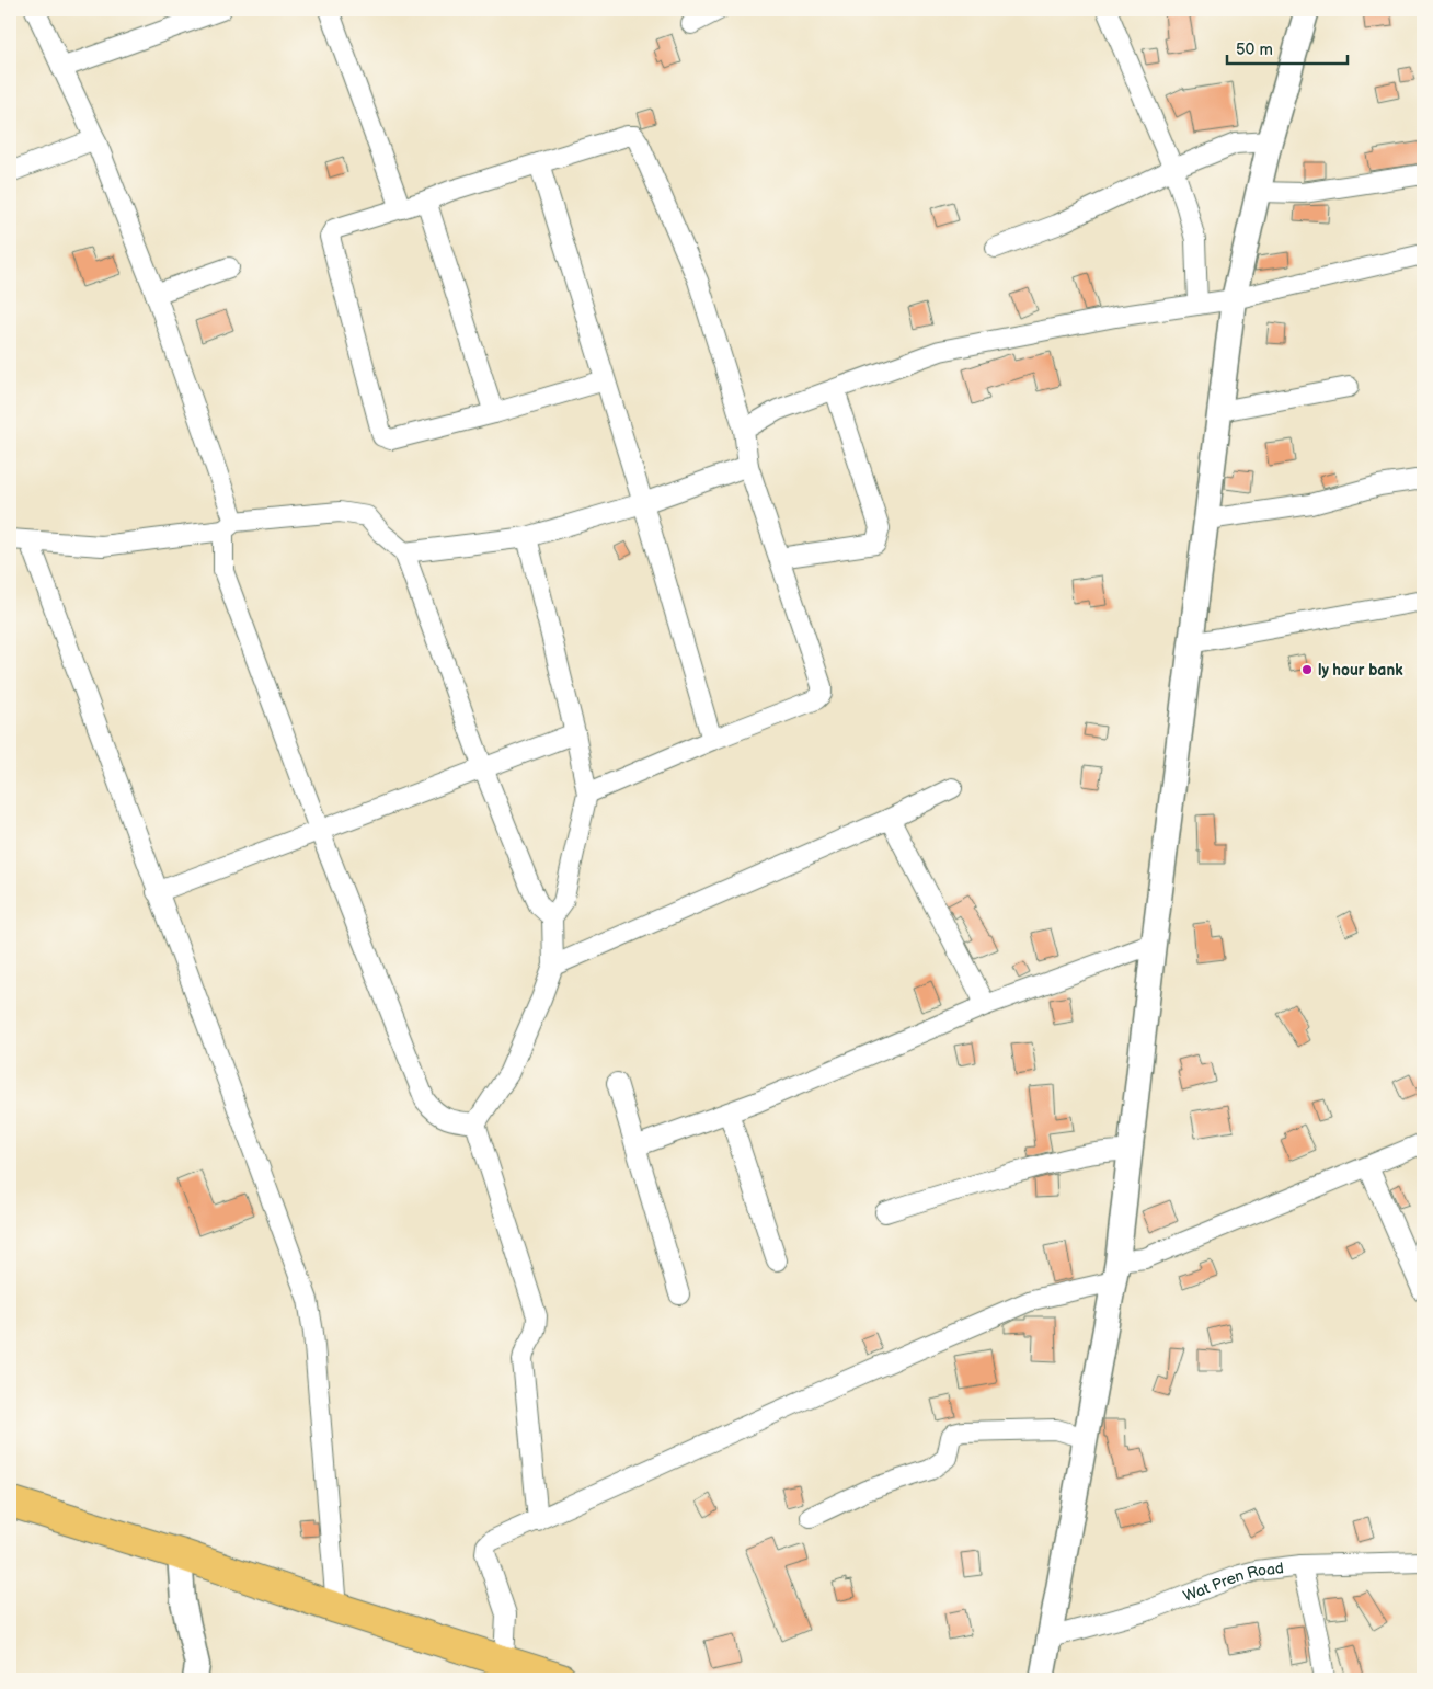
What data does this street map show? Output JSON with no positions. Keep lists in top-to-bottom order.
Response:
{
  "streets": {
    "street": ["Wat Pren Road"]
  },
  "places": ["ly hour bank"],
  "scale_bar": "50 m"
}
